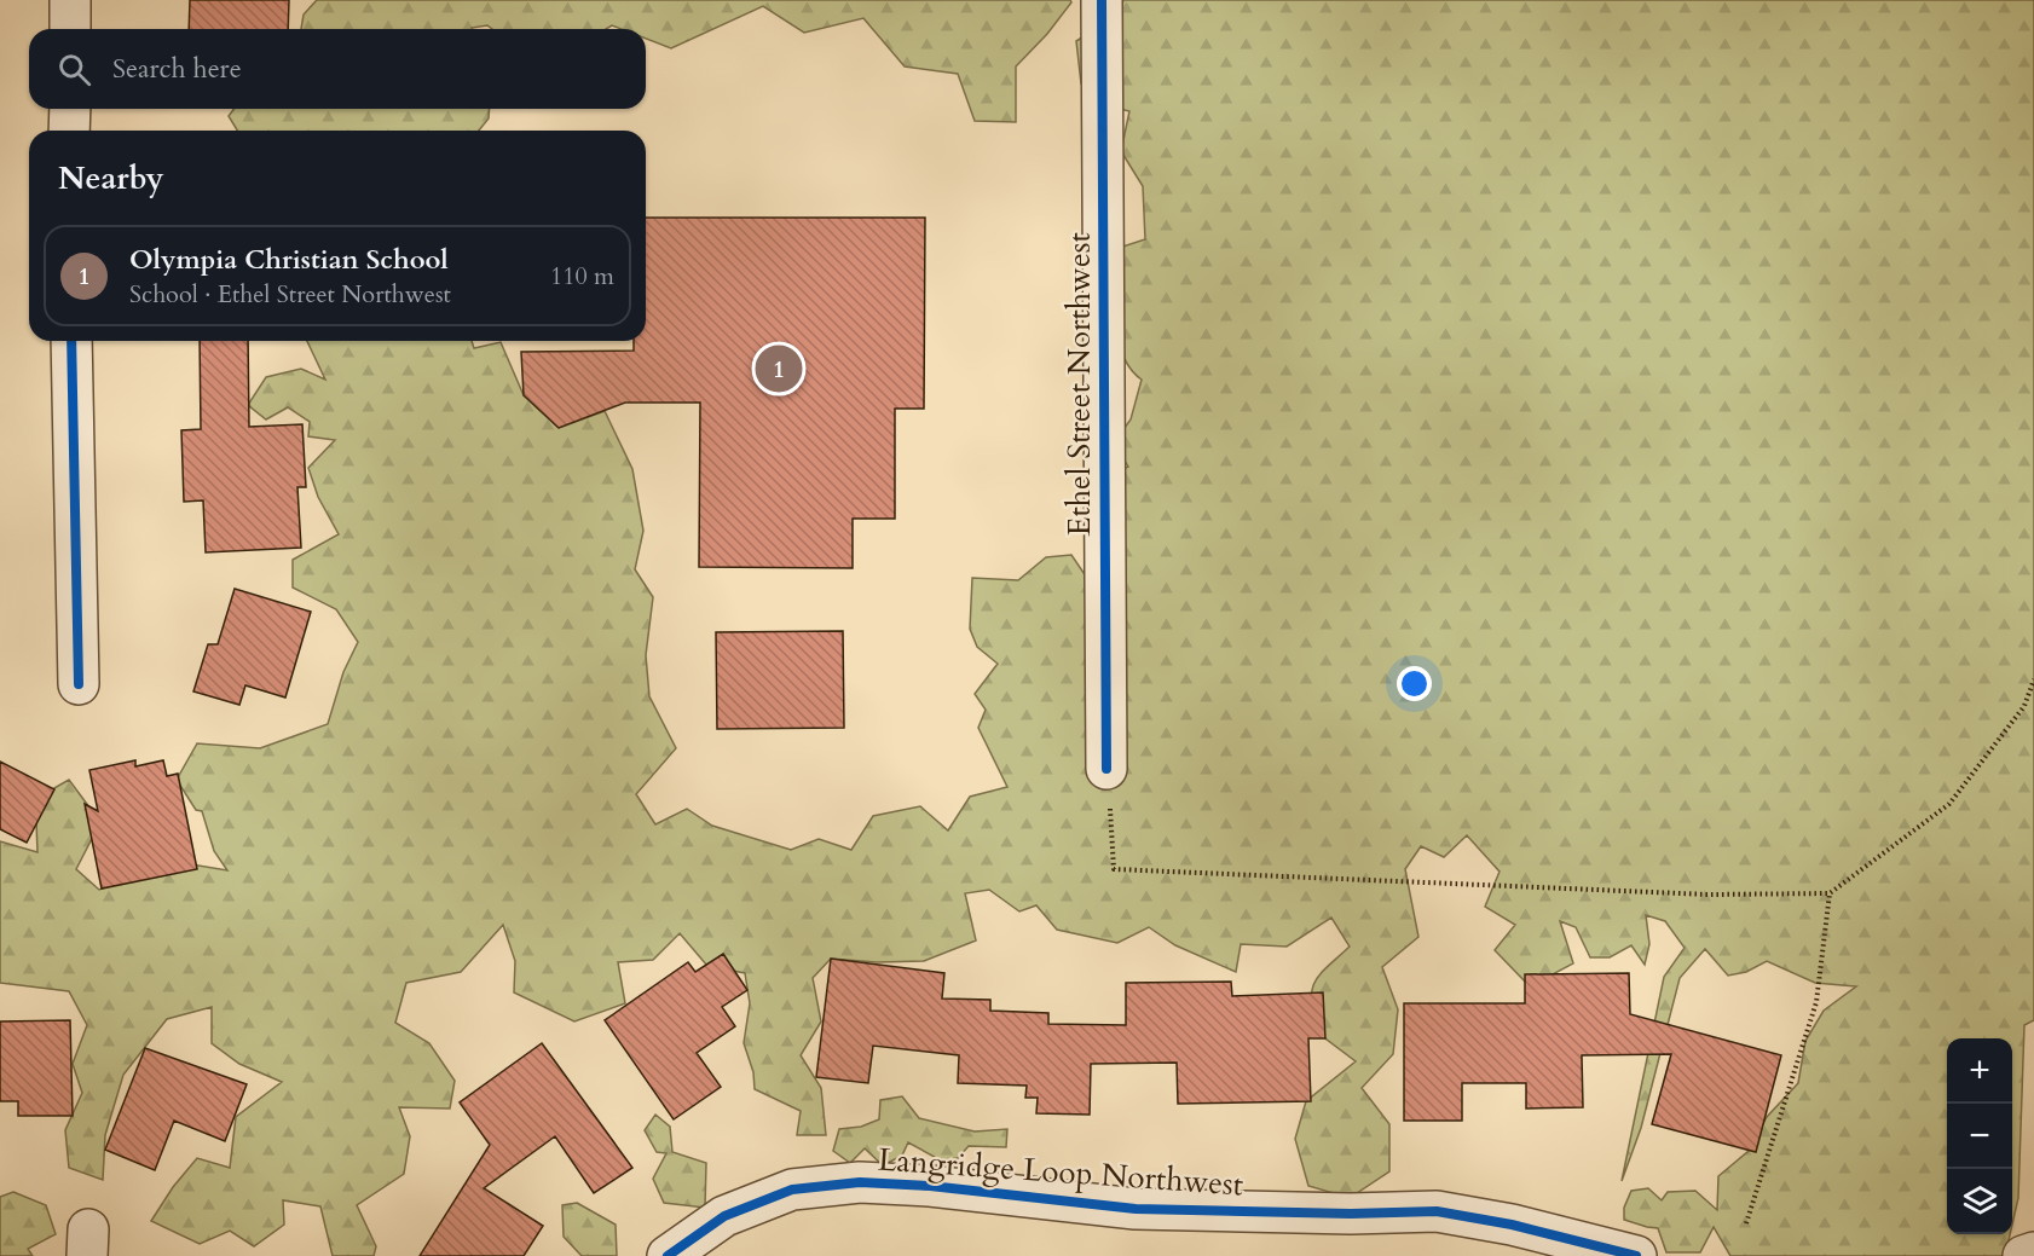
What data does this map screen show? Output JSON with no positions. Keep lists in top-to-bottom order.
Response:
{
  "streets": {
    "street": ["Ethel Street Northwest", "Langridge Loop Northwest"]
  },
  "page": {
    "search": "Search here",
    "heading": "Nearby",
    "list": [
      {
        "mark": "1",
        "name": "Olympia Christian School",
        "note": "School · Ethel Street Northwest",
        "value": "110 m"
      }
    ],
    "pins": "1",
    "map_buttons": ["+", "−"]
  }
}
